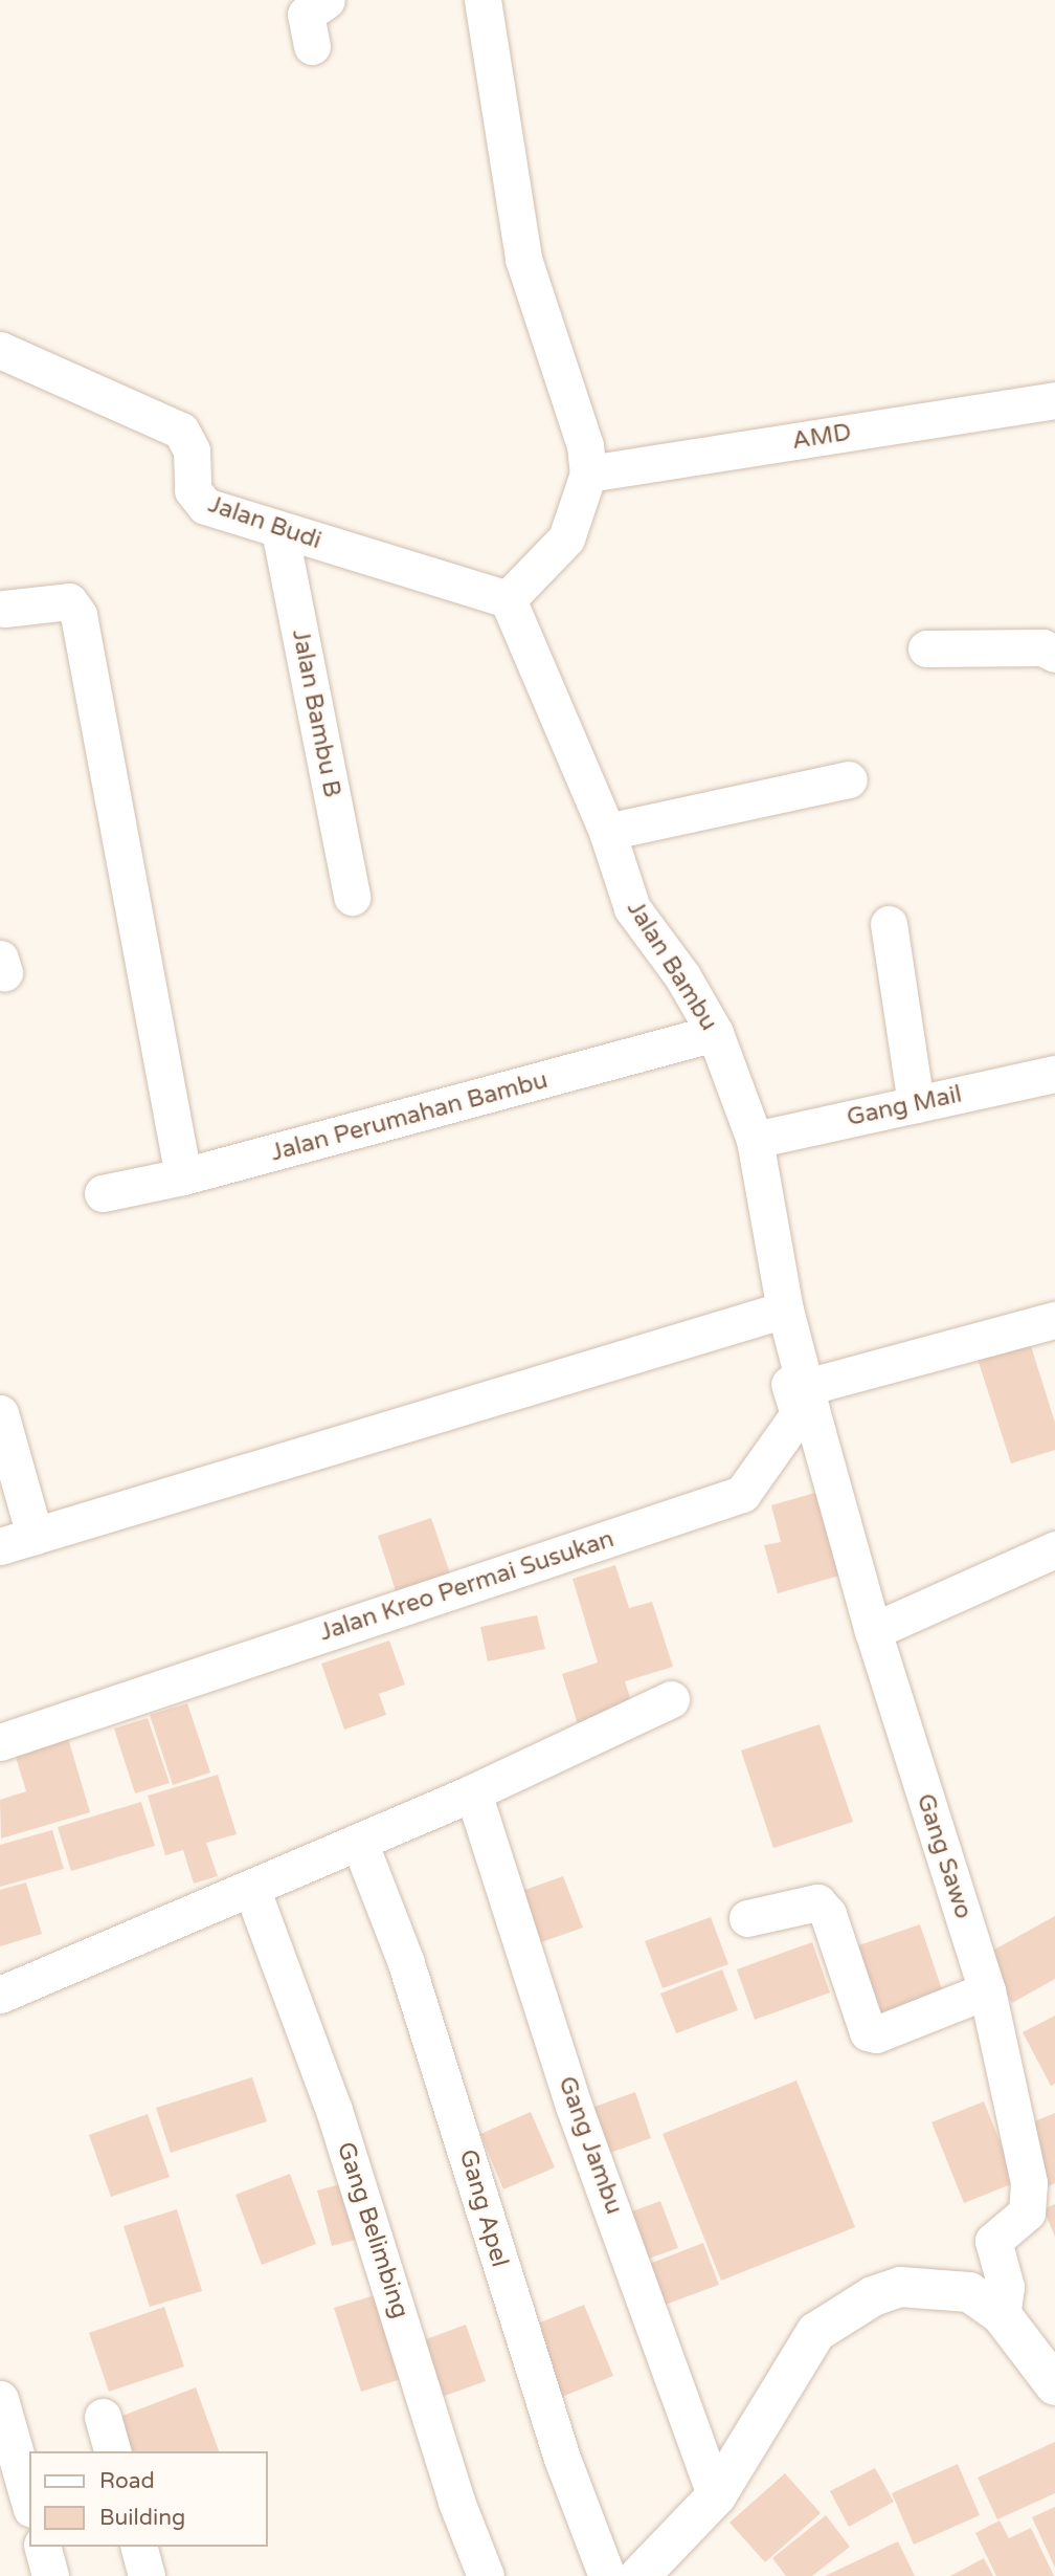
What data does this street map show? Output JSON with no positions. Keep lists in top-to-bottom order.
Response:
{
  "streets": {
    "street": [
      "AMD",
      "Jalan Budi",
      "Jalan Bambu B",
      "Jalan Bambu",
      "Gang Mail",
      "Jalan Perumahan Bambu",
      "Jalan Kreo Permai Susukan",
      "Gang Sawo",
      "Gang Jambu",
      "Gang Apel",
      "Gang Belimbing"
    ]
  },
  "crossings": [
    ["Jalan Budi", "Jalan Bambu B"],
    ["Jalan Budi", "Jalan Bambu"],
    ["Jalan Bambu", "Gang Mail"],
    ["Jalan Bambu", "Jalan Perumahan Bambu"],
    ["Jalan Bambu", "Jalan Kreo Permai Susukan"],
    ["Jalan Bambu", "Gang Sawo"]
  ],
  "legend": ["Road", "Building"]
}
